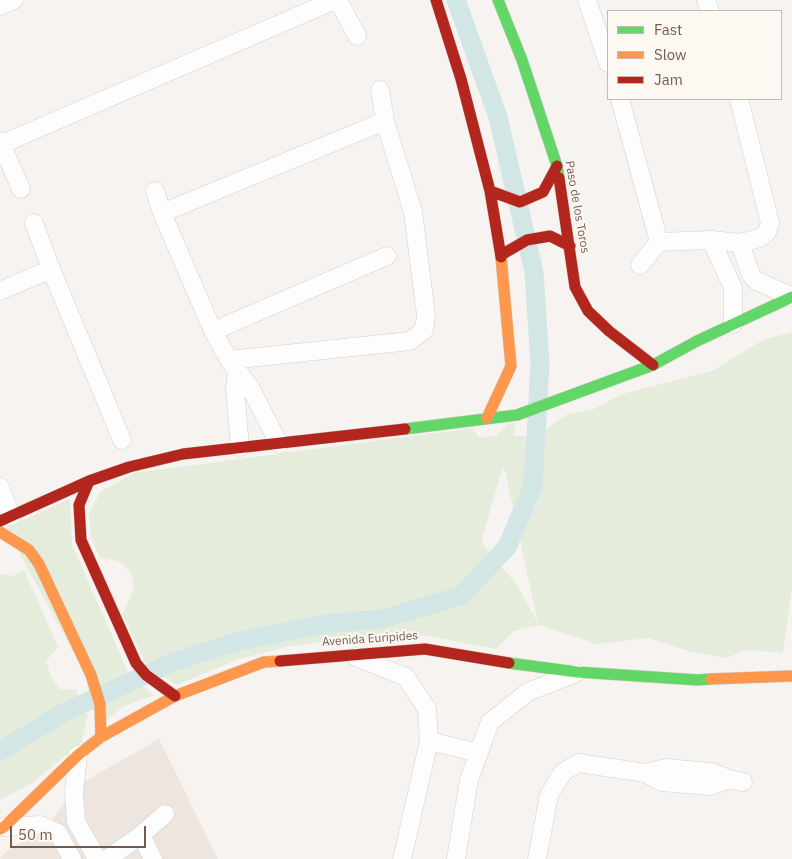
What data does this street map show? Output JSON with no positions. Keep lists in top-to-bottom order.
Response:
{
  "streets": {
    "street": ["Paso de los Toros", "Avenida Euripides"]
  },
  "legend": ["Fast", "Slow", "Jam"],
  "scale_bar": "50 m"
}
